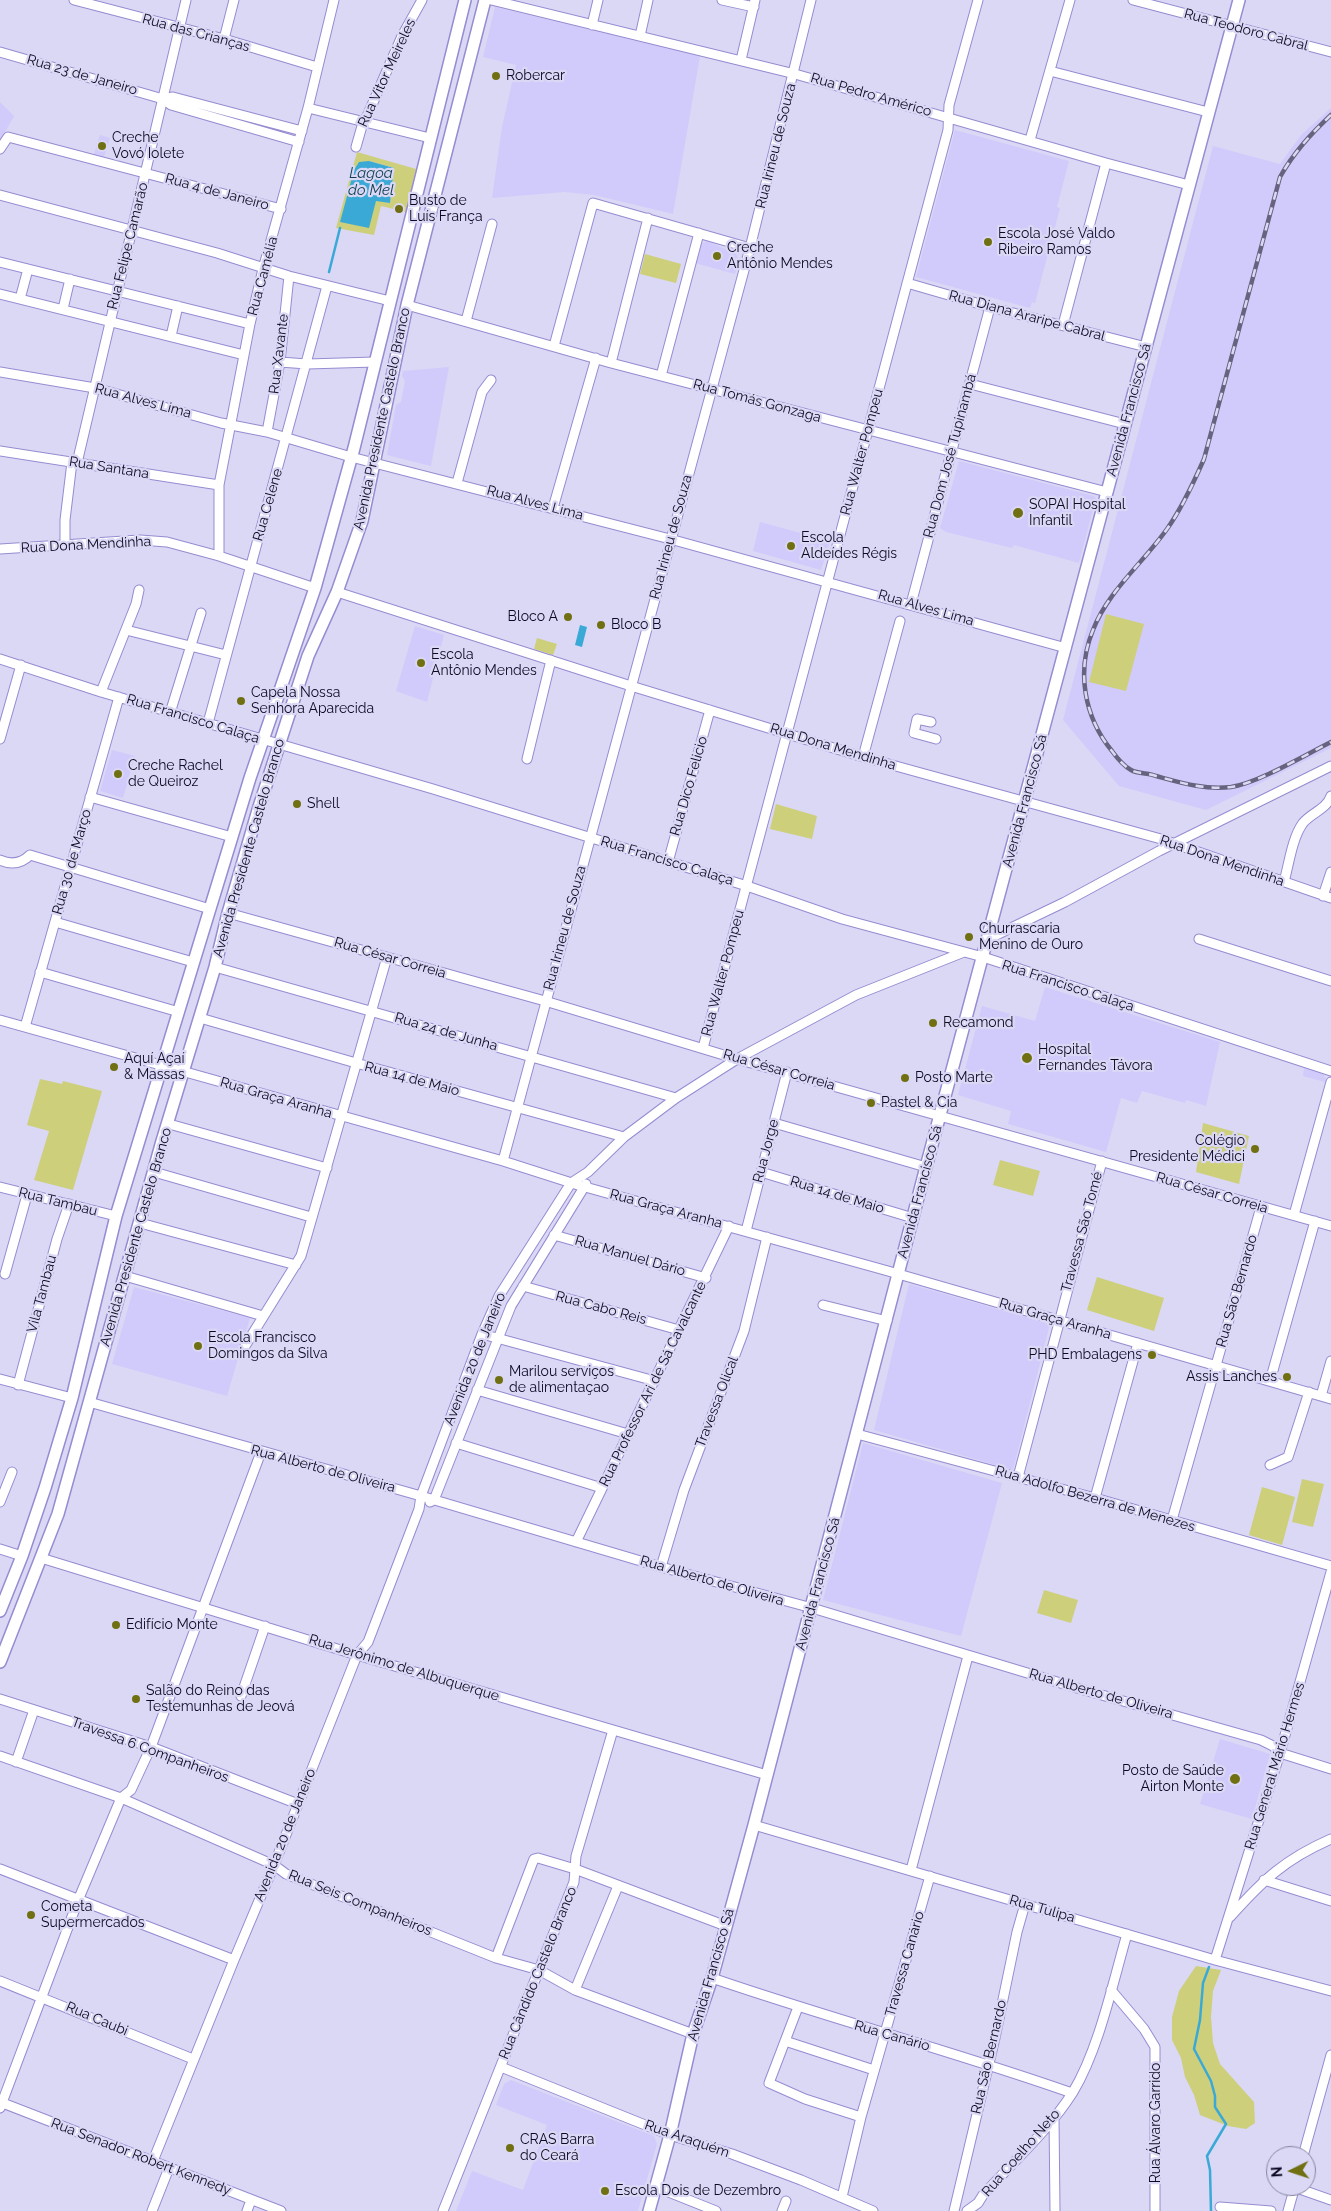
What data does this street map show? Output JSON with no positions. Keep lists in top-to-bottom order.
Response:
{
  "streets": {
    "main road": ["Avenida Francisco Sá", "Avenida Presidente Castelo Branco"],
    "street": [
      "Rua Teodoro Cabral",
      "Rua das Crianças",
      "Rua Vitor Meireles",
      "Rua 23 de Janeiro",
      "Rua Pedro Américo",
      "Rua Irineu de Souza",
      "Rua 4 de Janeiro",
      "Rua Felipe Camarão",
      "Rua Camélia",
      "Rua Diana Araripe Cabral",
      "Rua Xavante",
      "Rua Alves Lima",
      "Rua Tomás Gonzaga",
      "Rua Walter Pompeu",
      "Rua Dom José Tupinambá",
      "Rua Santana",
      "Rua Celene",
      "Rua Dona Mendinha",
      "Rua Francisco Calaça",
      "Rua Dico Felicio",
      "Rua 30 de Março",
      "Rua César Correia",
      "Rua 24 de Junha",
      "Rua 14 de Maio",
      "Rua Graça Aranha",
      "Rua Jorge",
      "Rua Tambau",
      "Travessa São Tomé",
      "Rua Manuel Dário",
      "Rua São Bernardo",
      "Vila Tambau",
      "Rua Cabo Reis",
      "Avenida 20 de Janeiro",
      "Rua Professor Ari de Sá Cavalcante",
      "Travessa Olical",
      "Rua Alberto de Oliveira",
      "Rua Adolfo Bezerra de Menezes",
      "Rua Jerônimo de Albuquerque",
      "Travessa 6 Companheiros",
      "Rua General Mário Hermes",
      "Rua Seis Companheiros",
      "Rua Tulipa",
      "Travessa Canário",
      "Rua Cândido Castelo Branco",
      "Rua Caubi",
      "Rua Canário",
      "Rua Álvaro Garrido",
      "Rua Araquém",
      "Rua Coelho Neto",
      "Rua Senador Robert Kennedy"
    ]
  },
  "crossings": [
    ["Rua Teodoro Cabral", "Avenida Francisco Sá"],
    ["Rua das Crianças", "Rua Felipe Camarão"],
    ["Rua das Crianças", "Rua Camélia"],
    ["Rua 23 de Janeiro", "Rua Felipe Camarão"],
    ["Rua 23 de Janeiro", "Rua Camélia"],
    ["Rua Pedro Américo", "Rua Irineu de Souza"],
    ["Rua Pedro Américo", "Avenida Francisco Sá"],
    ["Rua Pedro Américo", "Rua Walter Pompeu"],
    ["Rua Irineu de Souza", "Rua Alves Lima"],
    ["Rua Irineu de Souza", "Rua Tomás Gonzaga"],
    ["Rua Irineu de Souza", "Rua Dona Mendinha"],
    ["Rua Irineu de Souza", "Rua Francisco Calaça"],
    ["Rua Irineu de Souza", "Rua César Correia"],
    ["Rua Irineu de Souza", "Rua 24 de Junha"],
    ["Rua Irineu de Souza", "Rua 14 de Maio"],
    ["Rua Irineu de Souza", "Rua Graça Aranha"],
    ["Rua 4 de Janeiro", "Rua Felipe Camarão"],
    ["Rua 4 de Janeiro", "Rua Camélia"],
    ["Rua Felipe Camarão", "Rua Alves Lima"],
    ["Rua Felipe Camarão", "Rua Santana"],
    ["Rua Felipe Camarão", "Rua Dona Mendinha"],
    ["Rua Camélia", "Rua Alves Lima"],
    ["Rua Camélia", "Rua Santana"],
    ["Rua Camélia", "Rua Dona Mendinha"],
    ["Rua Diana Araripe Cabral", "Avenida Francisco Sá"],
    ["Rua Diana Araripe Cabral", "Rua Walter Pompeu"],
    ["Rua Diana Araripe Cabral", "Rua Dom José Tupinambá"],
    ["Rua Xavante", "Rua Alves Lima"],
    ["Rua Alves Lima", "Avenida Francisco Sá"],
    ["Rua Alves Lima", "Avenida Presidente Castelo Branco"],
    ["Rua Alves Lima", "Rua Walter Pompeu"],
    ["Rua Alves Lima", "Rua Dom José Tupinambá"],
    ["Rua Alves Lima", "Rua Celene"],
    ["Rua Tomás Gonzaga", "Avenida Francisco Sá"],
    ["Rua Tomás Gonzaga", "Avenida Presidente Castelo Branco"],
    ["Rua Tomás Gonzaga", "Rua Walter Pompeu"],
    ["Rua Tomás Gonzaga", "Rua Dom José Tupinambá"],
    ["Avenida Francisco Sá", "Rua Dona Mendinha"],
    ["Avenida Francisco Sá", "Rua Francisco Calaça"],
    ["Avenida Francisco Sá", "Rua César Correia"],
    ["Avenida Francisco Sá", "Rua 14 de Maio"],
    ["Avenida Francisco Sá", "Rua Graça Aranha"],
    ["Avenida Francisco Sá", "Rua Alberto de Oliveira"],
    ["Avenida Francisco Sá", "Rua Adolfo Bezerra de Menezes"],
    ["Avenida Francisco Sá", "Rua Jerônimo de Albuquerque"],
    ["Avenida Francisco Sá", "Rua Seis Companheiros"],
    ["Avenida Francisco Sá", "Rua Tulipa"],
    ["Avenida Francisco Sá", "Rua Canário"],
    ["Avenida Francisco Sá", "Rua Araquém"],
    ["Avenida Presidente Castelo Branco", "Rua Dona Mendinha"],
    ["Avenida Presidente Castelo Branco", "Rua Francisco Calaça"],
    ["Avenida Presidente Castelo Branco", "Rua César Correia"],
    ["Avenida Presidente Castelo Branco", "Rua 24 de Junha"],
    ["Avenida Presidente Castelo Branco", "Rua 14 de Maio"],
    ["Avenida Presidente Castelo Branco", "Rua Graça Aranha"],
    ["Avenida Presidente Castelo Branco", "Rua Tambau"],
    ["Avenida Presidente Castelo Branco", "Rua Alberto de Oliveira"],
    ["Avenida Presidente Castelo Branco", "Rua Jerônimo de Albuquerque"],
    ["Rua Walter Pompeu", "Rua Dona Mendinha"],
    ["Rua Walter Pompeu", "Rua Francisco Calaça"],
    ["Rua Walter Pompeu", "Rua César Correia"],
    ["Rua Celene", "Rua Dona Mendinha"],
    ["Rua Celene", "Rua Francisco Calaça"],
    ["Rua Dona Mendinha", "Rua Dico Felicio"],
    ["Rua Francisco Calaça", "Rua Dico Felicio"],
    ["Rua Francisco Calaça", "Rua 30 de Março"],
    ["Rua Francisco Calaça", "Avenida 20 de Janeiro"],
    ["Rua 30 de Março", "Rua Graça Aranha"],
    ["Rua César Correia", "Rua Jorge"],
    ["Rua César Correia", "Travessa São Tomé"],
    ["Rua César Correia", "Rua São Bernardo"],
    ["Rua César Correia", "Avenida 20 de Janeiro"],
    ["Rua 24 de Junha", "Avenida 20 de Janeiro"],
    ["Rua 14 de Maio", "Rua Jorge"],
    ["Rua 14 de Maio", "Avenida 20 de Janeiro"],
    ["Rua Graça Aranha", "Rua Jorge"],
    ["Rua Graça Aranha", "Travessa São Tomé"],
    ["Rua Graça Aranha", "Rua São Bernardo"],
    ["Rua Graça Aranha", "Avenida 20 de Janeiro"],
    ["Rua Graça Aranha", "Rua Professor Ari de Sá Cavalcante"],
    ["Rua Graça Aranha", "Travessa Olical"],
    ["Rua Tambau", "Vila Tambau"],
    ["Travessa São Tomé", "Rua Adolfo Bezerra de Menezes"],
    ["Rua Manuel Dário", "Avenida 20 de Janeiro"],
    ["Rua Manuel Dário", "Rua Professor Ari de Sá Cavalcante"],
    ["Rua São Bernardo", "Rua Adolfo Bezerra de Menezes"],
    ["Rua São Bernardo", "Rua Tulipa"],
    ["Rua São Bernardo", "Rua Canário"],
    ["Rua Cabo Reis", "Avenida 20 de Janeiro"],
    ["Rua Cabo Reis", "Rua Professor Ari de Sá Cavalcante"],
    ["Avenida 20 de Janeiro", "Rua Alberto de Oliveira"],
    ["Avenida 20 de Janeiro", "Rua Jerônimo de Albuquerque"],
    ["Avenida 20 de Janeiro", "Travessa 6 Companheiros"],
    ["Avenida 20 de Janeiro", "Rua Seis Companheiros"],
    ["Avenida 20 de Janeiro", "Rua Caubi"],
    ["Avenida 20 de Janeiro", "Rua Senador Robert Kennedy"],
    ["Rua Professor Ari de Sá Cavalcante", "Rua Alberto de Oliveira"],
    ["Travessa Olical", "Rua Alberto de Oliveira"],
    ["Rua Alberto de Oliveira", "Rua General Mário Hermes"],
    ["Rua Jerônimo de Albuquerque", "Rua Cândido Castelo Branco"],
    ["Rua General Mário Hermes", "Rua Tulipa"],
    ["Rua Seis Companheiros", "Rua Cândido Castelo Branco"],
    ["Rua Tulipa", "Travessa Canário"],
    ["Rua Tulipa", "Rua Coelho Neto"],
    ["Travessa Canário", "Rua Canário"],
    ["Travessa Canário", "Rua Araquém"],
    ["Rua Cândido Castelo Branco", "Rua Araquém"],
    ["Rua Canário", "Rua Coelho Neto"],
    ["Rua Álvaro Garrido", "Rua Coelho Neto"]
  ],
  "water": ["Lagoa do Mel"],
  "places": [
    "Robercar",
    "Creche Vovó Iolete",
    "Busto de Luís França",
    "Escola José Valdo Ribeiro Ramos",
    "Creche Antônio Mendes",
    "SOPAI Hospital Infantil",
    "Escola Aldeídes Régis",
    "Bloco A",
    "Bloco B",
    "Escola Antônio Mendes",
    "Capela Nossa Senhora Aparecida",
    "Creche Rachel de Queiroz",
    "Shell",
    "Churrascaria Menino de Ouro",
    "Recamond",
    "Hospital Fernandes Távora",
    "Aquí Açaí & Massas",
    "Posto Marte",
    "Pastel & Cia",
    "Colégio Presidente Médici",
    "Escola Francisco Domingos da Silva",
    "PHD Embalagens",
    "Assis Lanches",
    "Marilou serviços de alimentaçao",
    "Edifício Monte",
    "Salão do Reino das Testemunhas de Jeová",
    "Posto de Saúde Airton Monte",
    "Cometa Supermercados",
    "CRAS Barra do Ceará",
    "Escola Dois de Dezembro"
  ],
  "north": "left"
}
